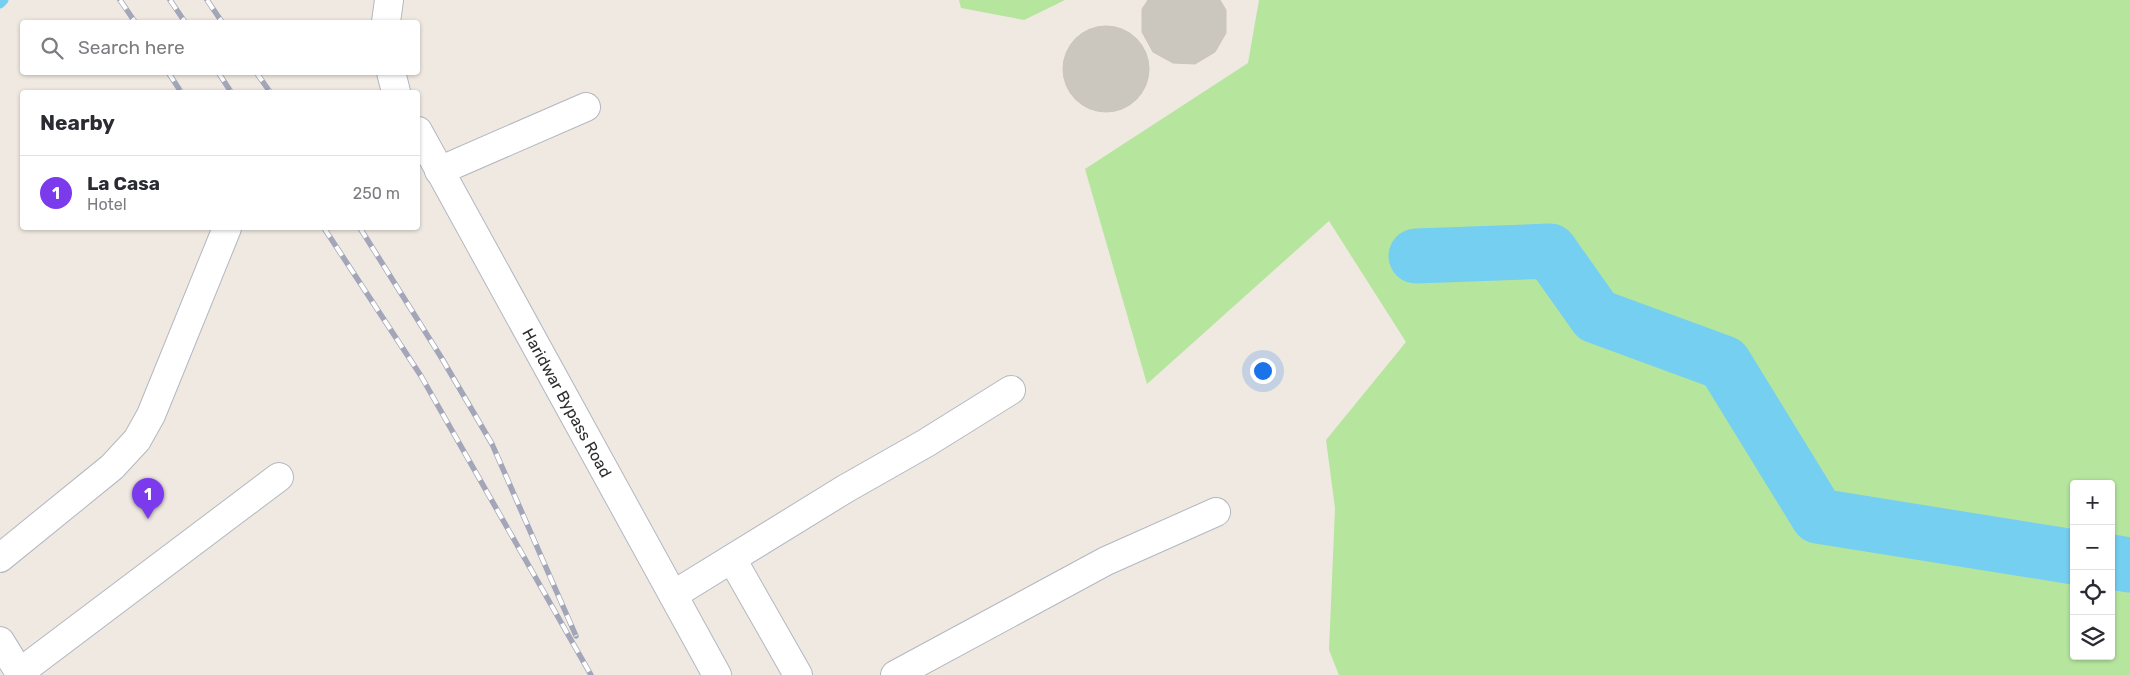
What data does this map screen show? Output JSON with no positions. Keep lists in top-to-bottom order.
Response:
{
  "streets": {
    "street": ["Haridwar Bypass Road"]
  },
  "page": {
    "search": "Search here",
    "heading": "Nearby",
    "list": [
      {
        "mark": "1",
        "name": "La Casa",
        "note": "Hotel",
        "value": "250 m"
      }
    ],
    "pins": "1",
    "map_buttons": ["+", "−"]
  }
}
